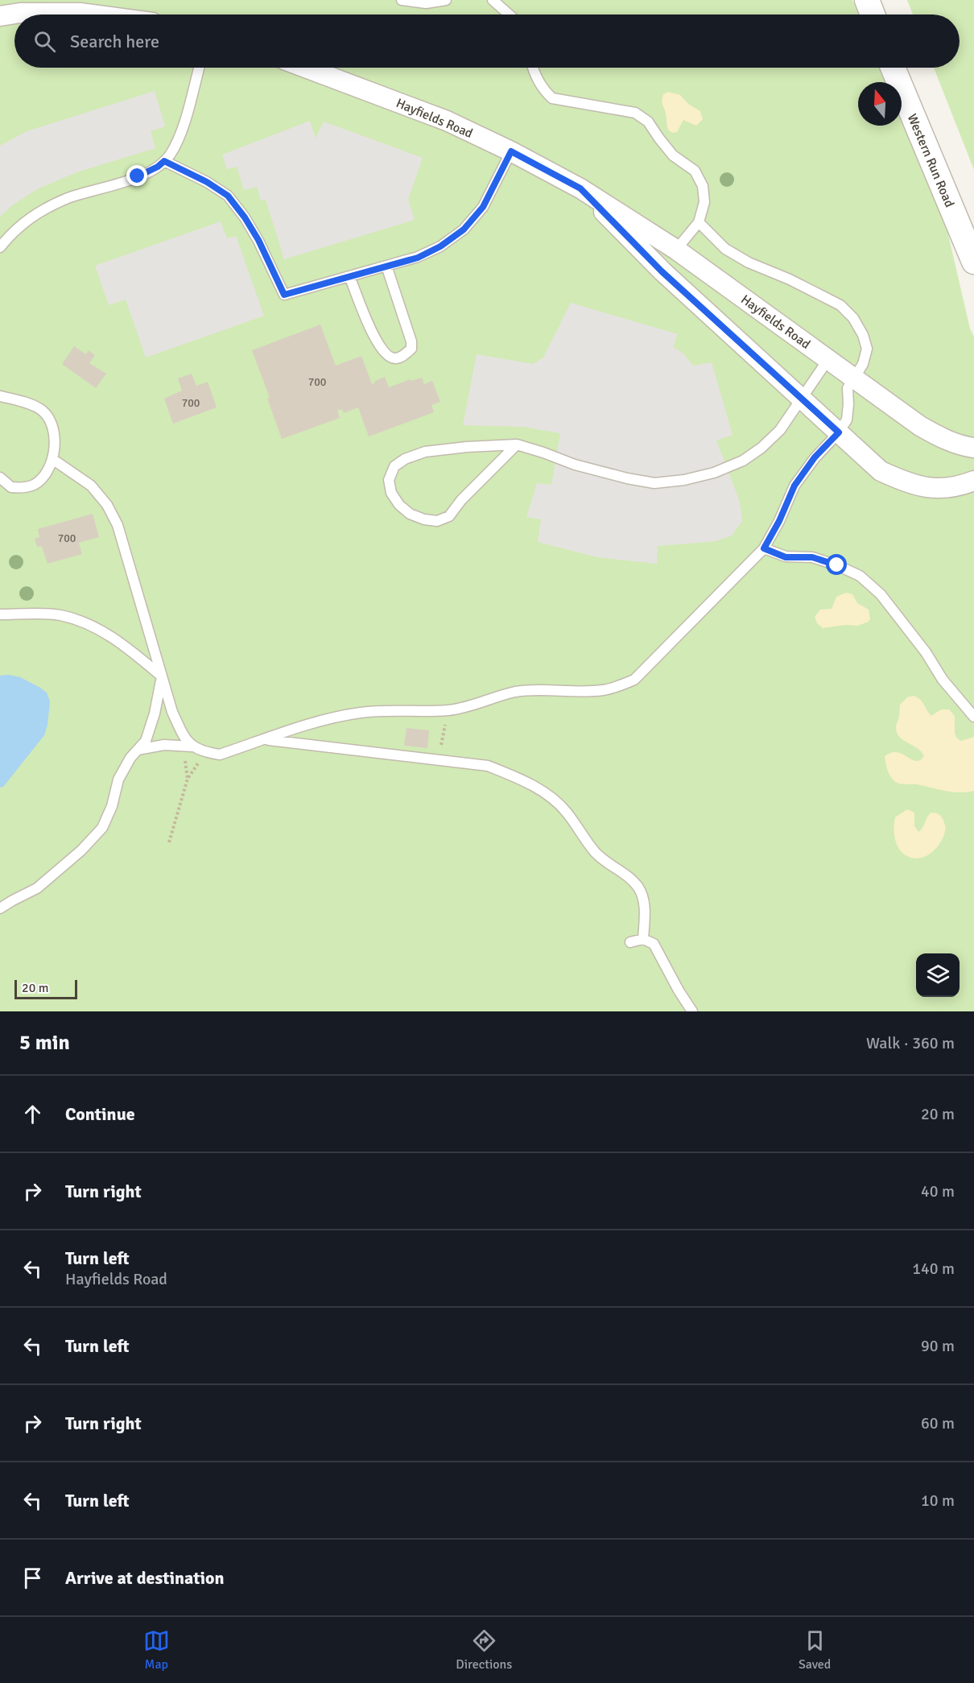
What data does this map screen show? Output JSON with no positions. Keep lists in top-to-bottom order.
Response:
{
  "streets": {
    "street": ["Hayfields Road", "Western Run Road"]
  },
  "house_numbers": ["700", "700", "700"],
  "scale_bar": "20 m",
  "north": "top",
  "page": {
    "search": "Search here",
    "scale": "20 m",
    "heading": ["5 min", "Walk · 360 m"],
    "list": [
      ["Continue", "20 m"],
      ["Turn right", "40 m"],
      ["Turn left", "Hayfields Road", "140 m"],
      ["Turn left", "90 m"],
      ["Turn right", "60 m"],
      ["Turn left", "10 m"],
      "Arrive at destination"
    ],
    "nav": ["Map", "Directions", "Saved"]
  }
}
